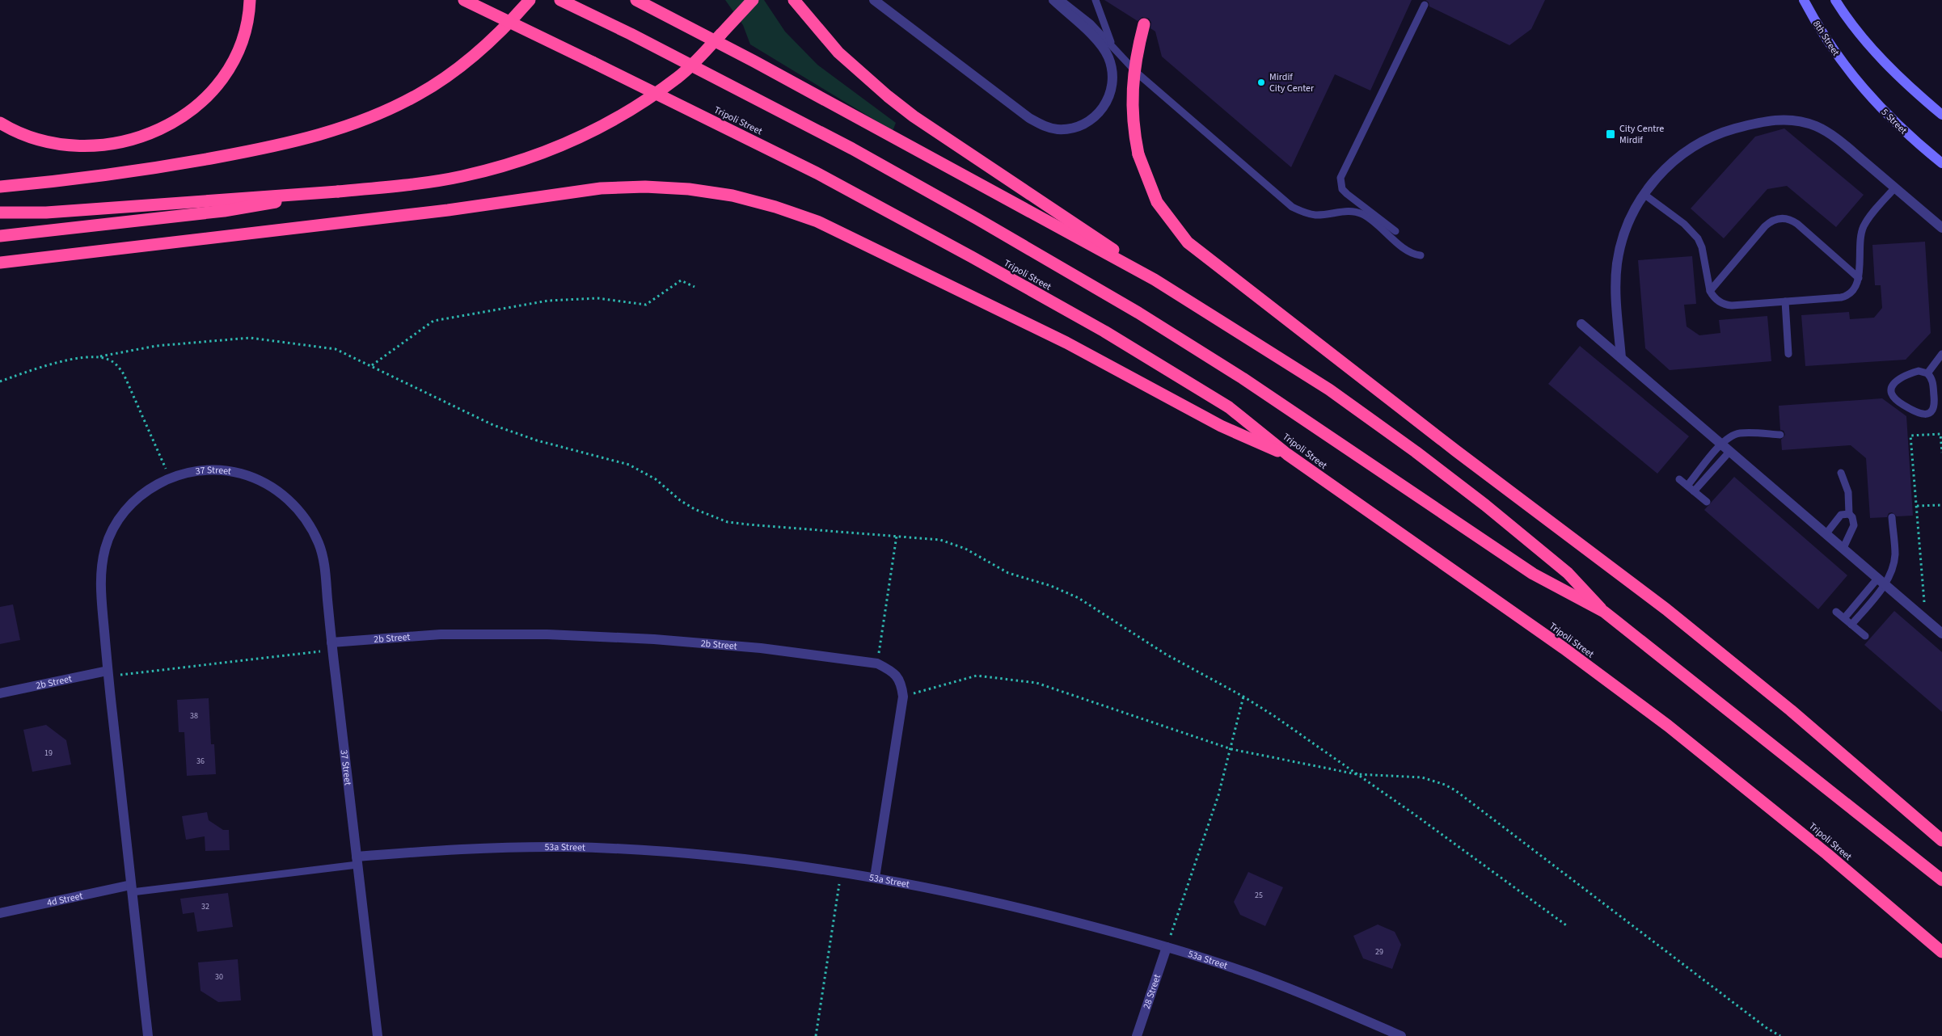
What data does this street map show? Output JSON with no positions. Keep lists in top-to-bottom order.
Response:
{
  "streets": {
    "highway": ["Tripoli Street"],
    "street": [
      "8th Street",
      "5 Street",
      "37 Street",
      "2b Street",
      "53a Street",
      "4d Street",
      "28 Street"
    ]
  },
  "crossings": [
    ["8th Street", "5 Street"],
    ["37 Street", "2b Street"],
    ["37 Street", "53a Street"],
    ["37 Street", "4d Street"],
    ["2b Street", "53a Street"],
    ["53a Street", "28 Street"]
  ],
  "places": {
    "other": ["Mirdif City Center"],
    "transit": ["City Centre Mirdif"]
  },
  "house_numbers": [
    "38",
    "19",
    "36",
    "25",
    "32",
    "29",
    "30"
  ]
}
